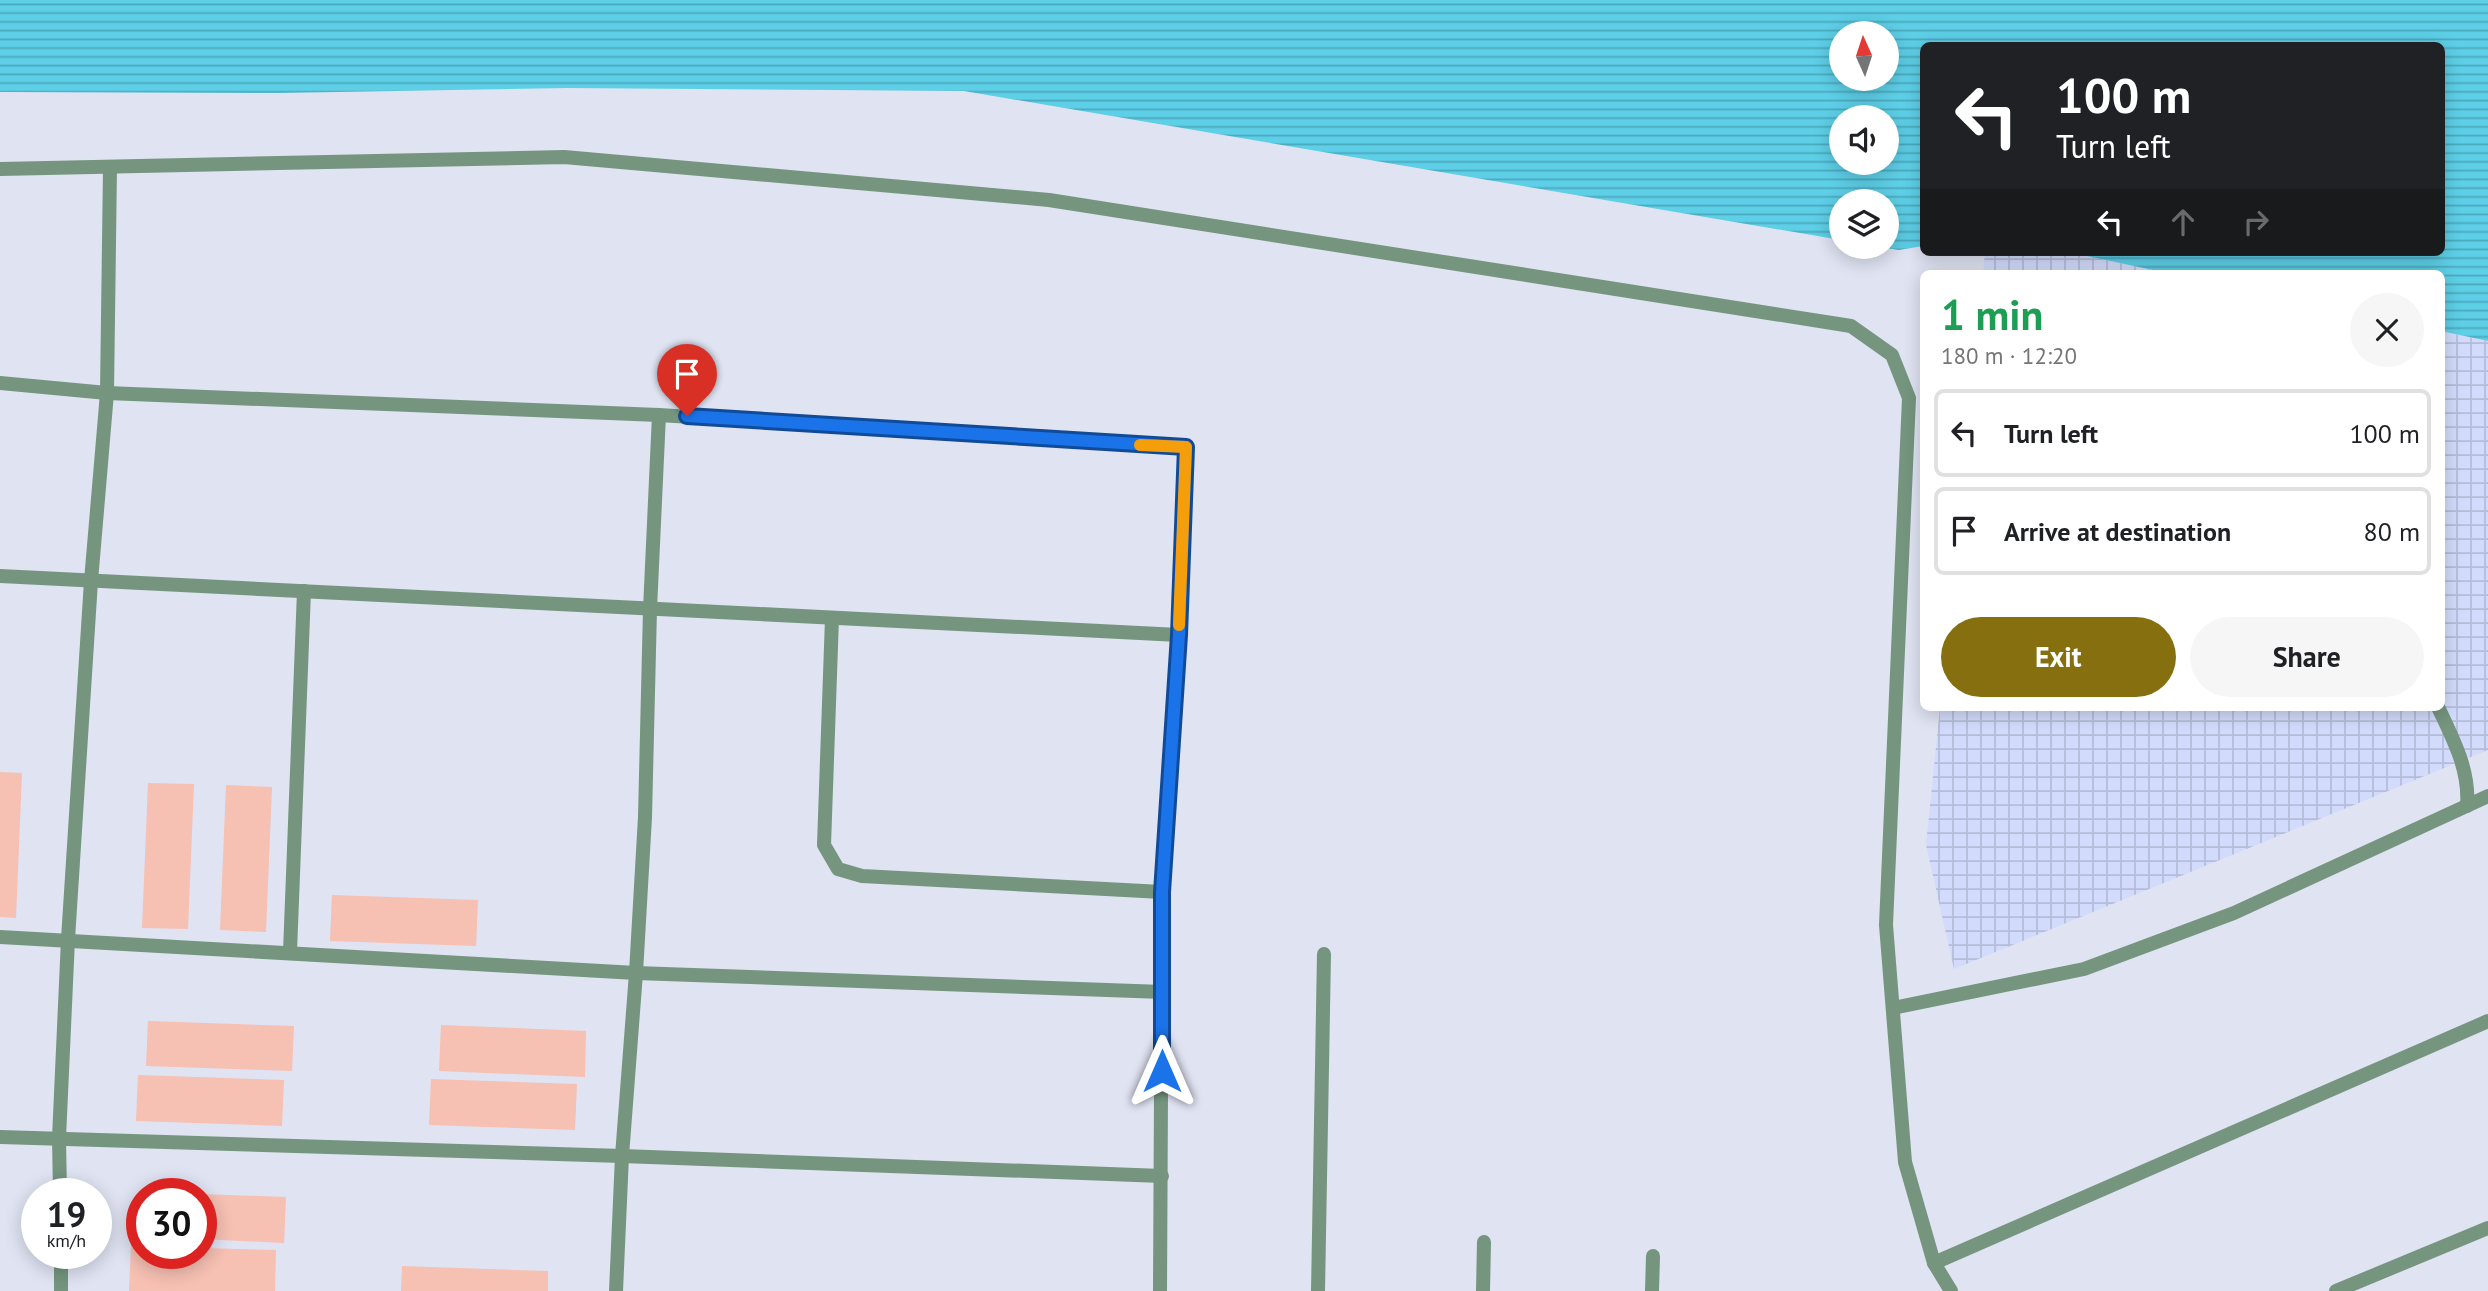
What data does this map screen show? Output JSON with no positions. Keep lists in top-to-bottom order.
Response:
{
  "north": "top",
  "page": {
    "turn": ["100 m", "Turn left"],
    "heading": ["1 min", "180 m · 12:20"],
    "list": [
      {
        "name": "Turn left",
        "value": "100 m"
      },
      {
        "name": "Arrive at destination",
        "value": "80 m"
      }
    ],
    "buttons": ["Exit", "Share"],
    "speed": "19 km/h",
    "limit": "30"
  }
}
